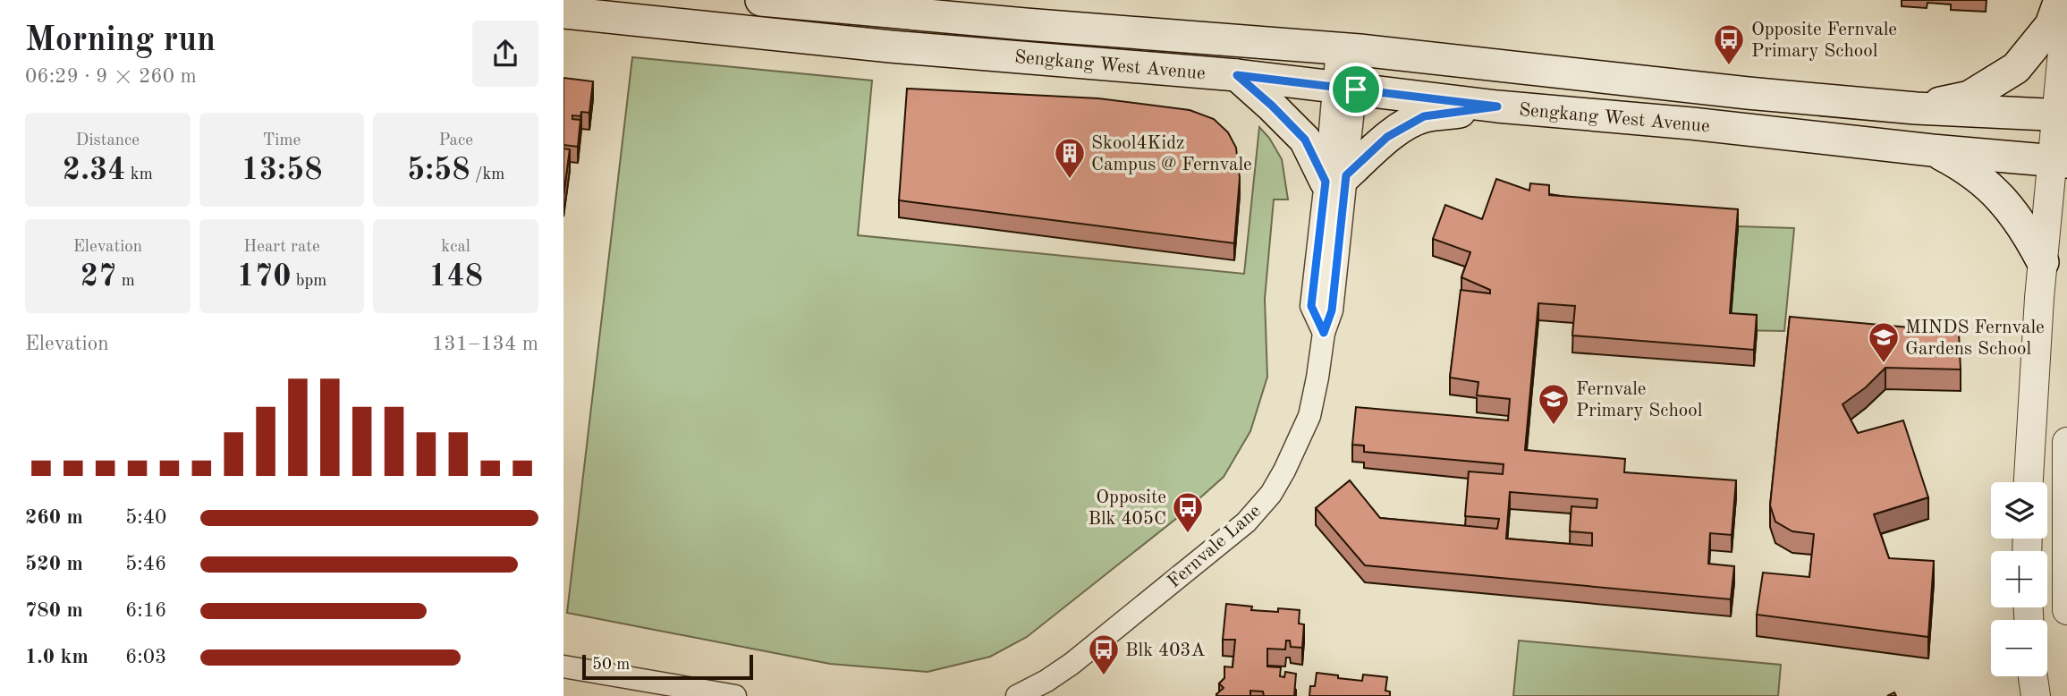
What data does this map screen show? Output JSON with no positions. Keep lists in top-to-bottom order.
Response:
{
  "streets": {
    "main road": ["Sengkang West Avenue"],
    "street": ["Fernvale Lane"]
  },
  "crossings": [
    ["Sengkang West Avenue", "Fernvale Lane"]
  ],
  "places": {
    "bus stop": ["Opposite Fernvale Primary School", "Opposite Blk 405C", "Blk 403A"],
    "building": ["Skool4Kidz Campus @ Fernvale"],
    "school or university": ["MINDS Fernvale Gardens School", "Fernvale Primary School"]
  },
  "scale_bar": "50 m",
  "page": {
    "heading": ["Morning run", "06:29 · 9 × 260 m"],
    "stats": [
      ["Distance", "2.34 km"],
      ["Time", "13:58"],
      ["Pace", "5:58 /km"],
      ["Elevation", "27 m"],
      ["Heart rate", "170 bpm"],
      ["kcal", "148"]
    ],
    "chart": ["Elevation", "131–134 m"],
    "map_buttons": ["+", "−"],
    "list": [
      {
        "name": "260 m",
        "note": "5:40"
      },
      {
        "name": "520 m",
        "note": "5:46"
      },
      {
        "name": "780 m",
        "note": "6:16"
      },
      {
        "name": "1.0 km",
        "note": "6:03"
      }
    ],
    "scale": "50 m"
  }
}
